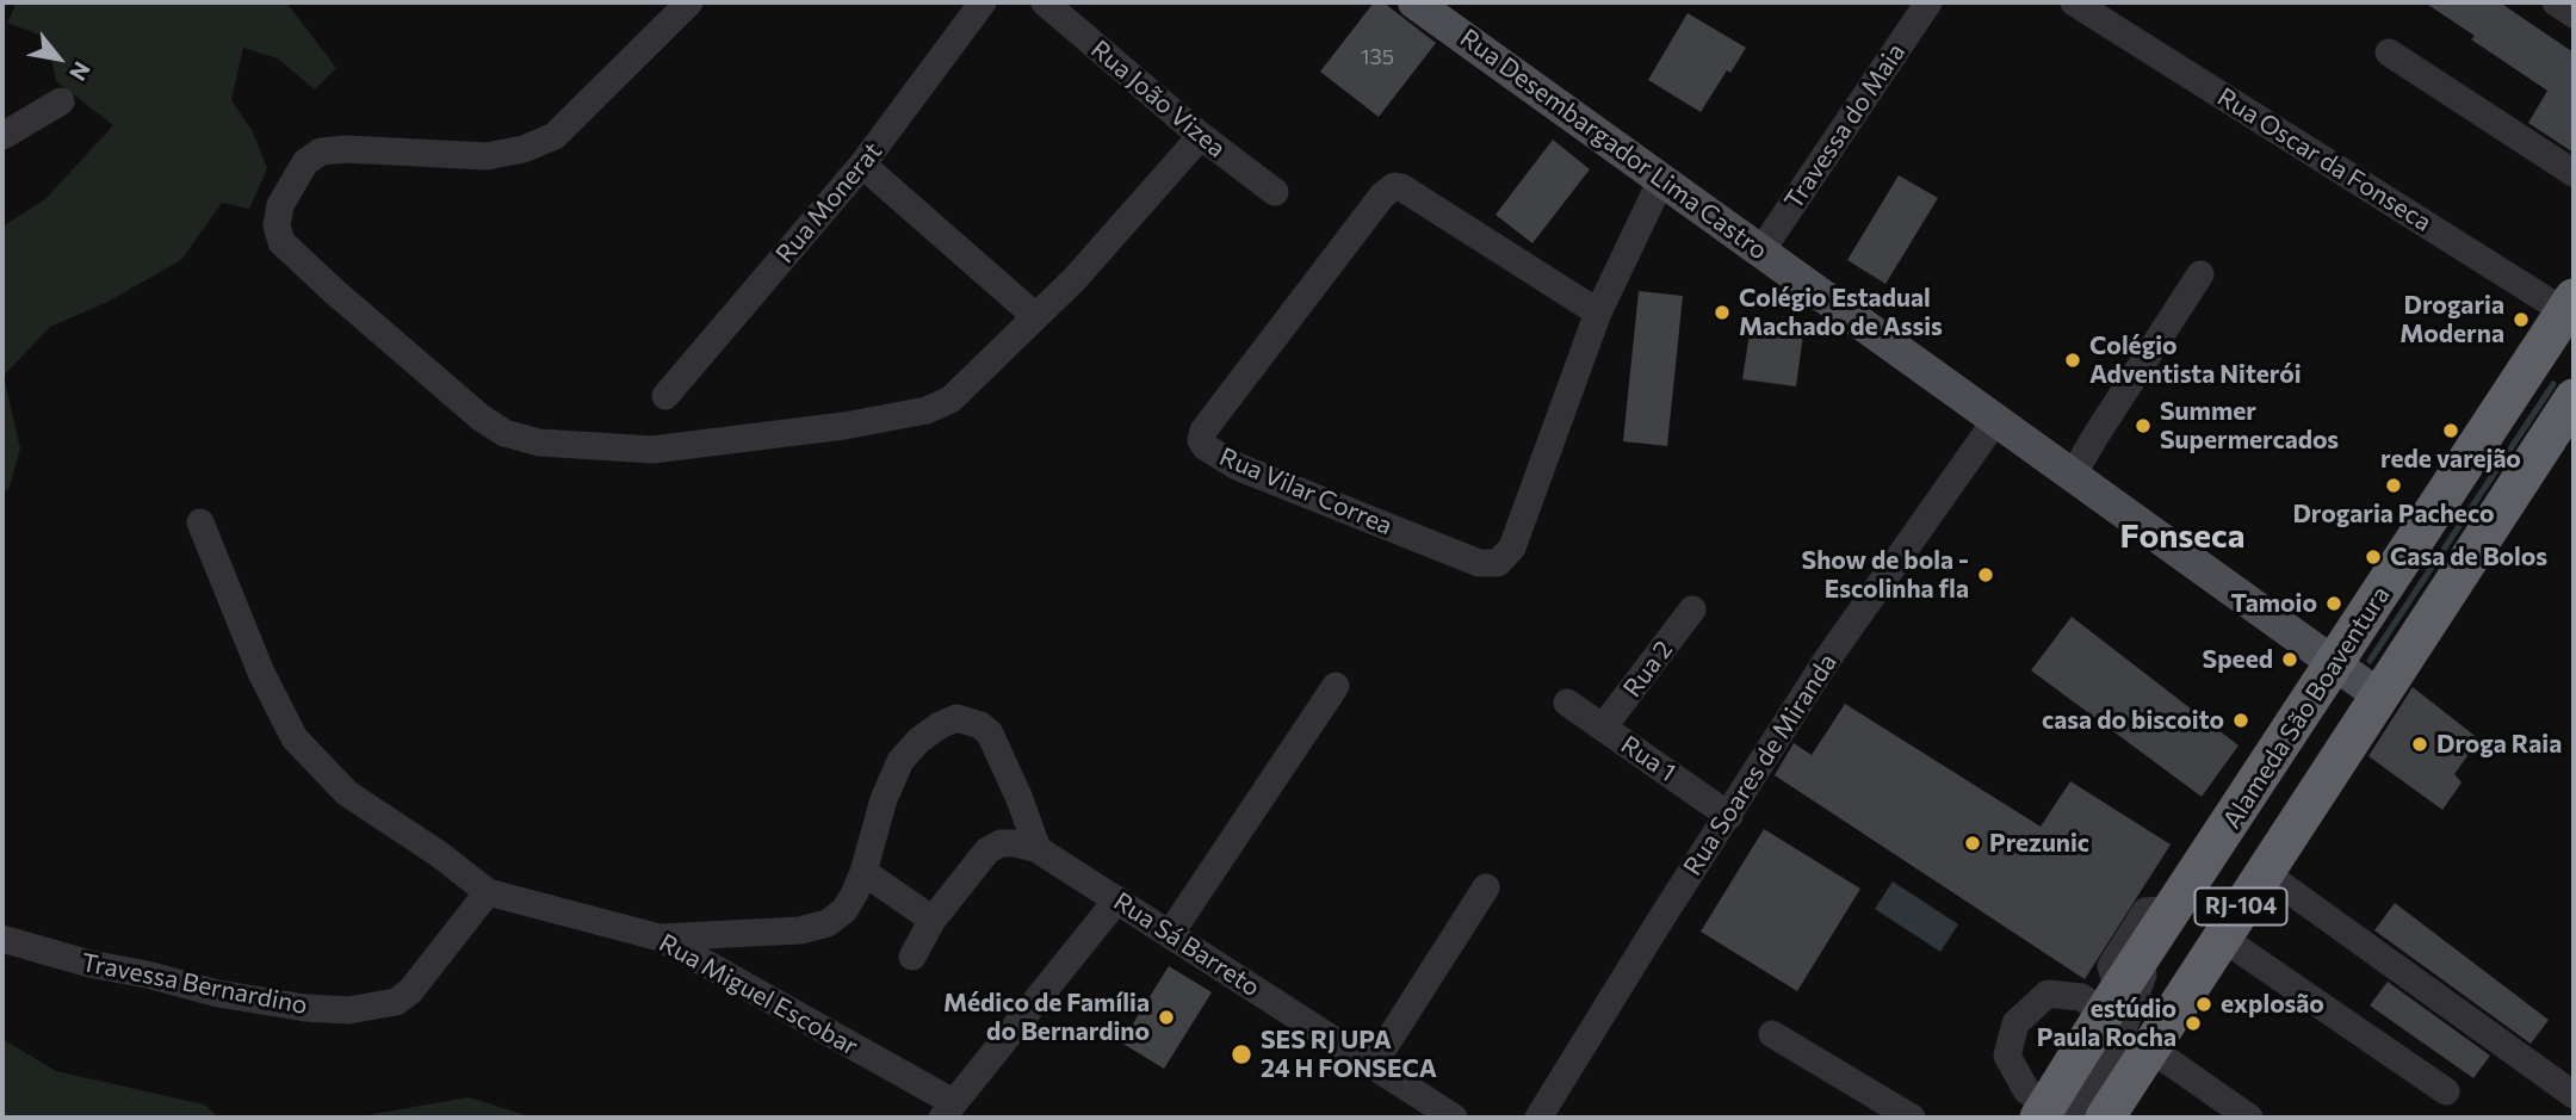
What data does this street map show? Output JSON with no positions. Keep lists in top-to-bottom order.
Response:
{
  "streets": {
    "highway": ["Alameda São Boaventura", "RJ-104"],
    "main road": ["Rua Desembargador Lima Castro"],
    "street": [
      "Rua João Vizea",
      "Travessa do Maia",
      "Rua Oscar da Fonseca",
      "Rua Monerat",
      "Rua Vilar Correa",
      "Rua 2",
      "Rua 1",
      "Rua Soares de Miranda",
      "Rua Sá Barreto",
      "Travessa Bernardino",
      "Rua Miguel Escobar"
    ]
  },
  "crossings": [
    ["Travessa do Maia", "Rua Desembargador Lima Castro"],
    ["Rua Desembargador Lima Castro", "Rua Vilar Correa"],
    ["Rua Desembargador Lima Castro", "Alameda São Boaventura"],
    ["Rua Desembargador Lima Castro", "Rua Soares de Miranda"],
    ["Rua Desembargador Lima Castro", "RJ-104"],
    ["Rua Oscar da Fonseca", "Alameda São Boaventura"],
    ["Rua 2", "Rua 1"],
    ["Rua 1", "Rua Soares de Miranda"],
    ["Travessa Bernardino", "Rua Miguel Escobar"]
  ],
  "districts": ["Fonseca"],
  "places": [
    "Colégio Estadual Machado de Assis",
    "Drogaria Moderna",
    "Colégio Adventista Niterói",
    "Summer Supermercados",
    "rede varejão",
    "Drogaria Pacheco",
    "Casa de Bolos",
    "Show de bola - Escolinha fla",
    "Tamoio",
    "Speed",
    "casa do biscoito",
    "Droga Raia",
    "Prezunic",
    "explosão",
    "Médico de Família do Bernardino",
    "estúdio Paula Rocha",
    "SES RJ UPA 24 H FONSECA"
  ],
  "house_numbers": ["135"],
  "north": "bottom right"
}
